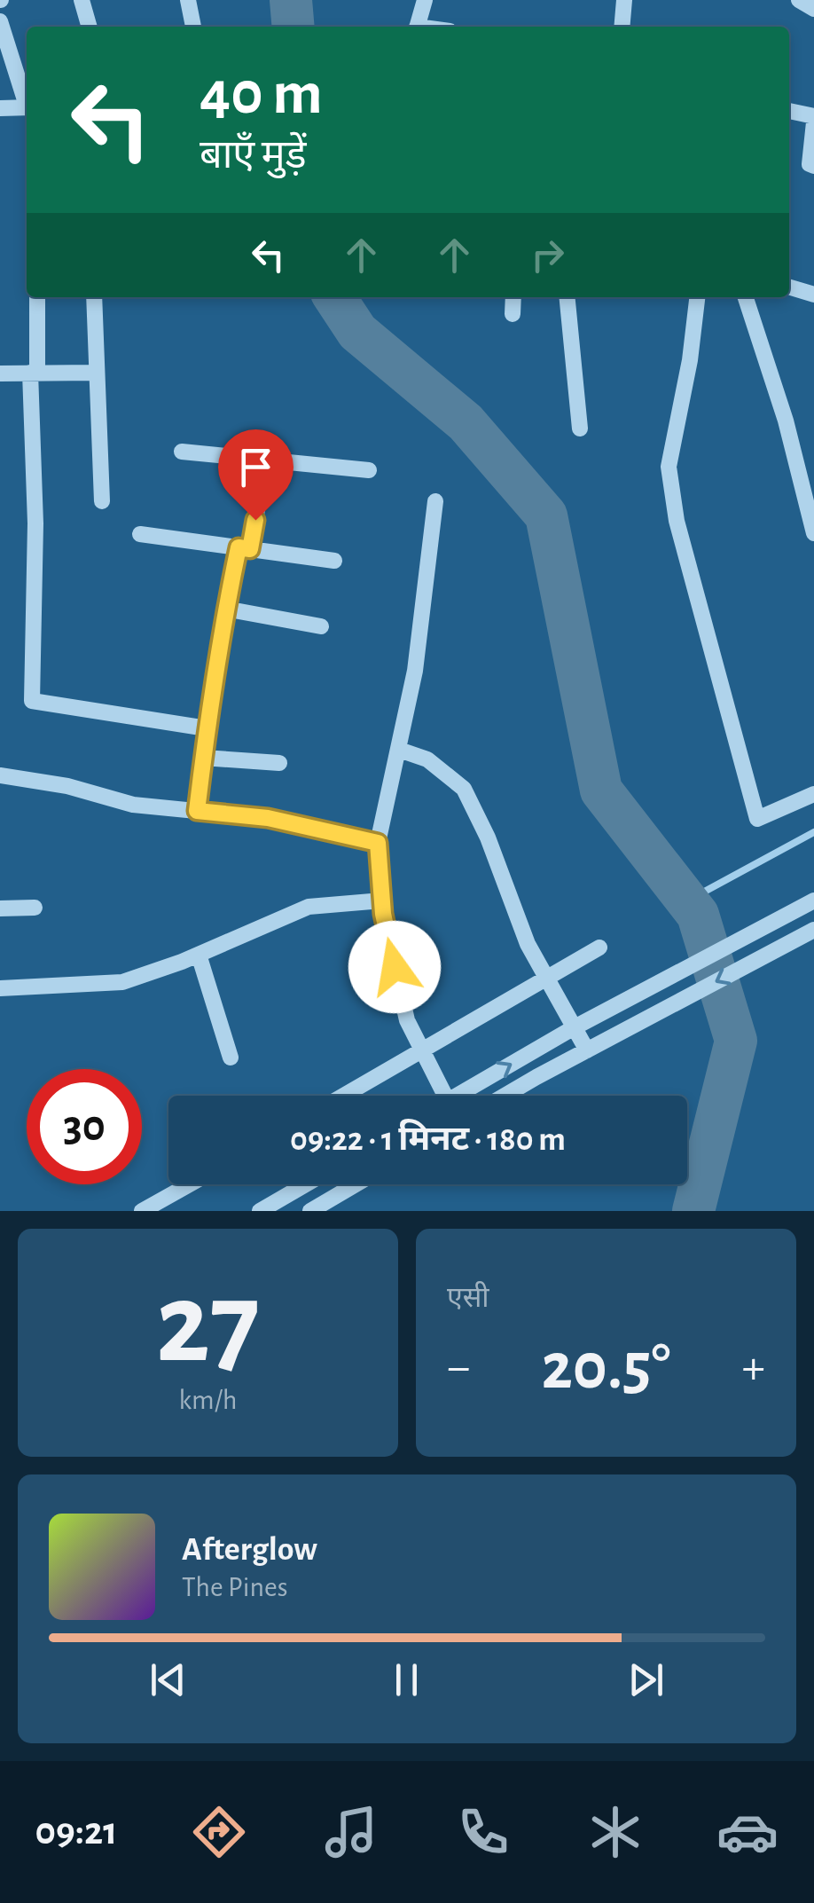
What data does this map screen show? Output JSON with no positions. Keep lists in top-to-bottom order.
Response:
{
  "page": {
    "turn": ["40 m", "बाएँ मुड़ें"],
    "limit": "30",
    "trip": "09:22 · 1 मिनट · 180 m",
    "tile": [
      ["27", "km/h"],
      "एसी"
    ],
    "heat": ["−", "20.5°", "+"],
    "song": ["Afterglow", "The Pines"],
    "tabs": "09:21"
  }
}
